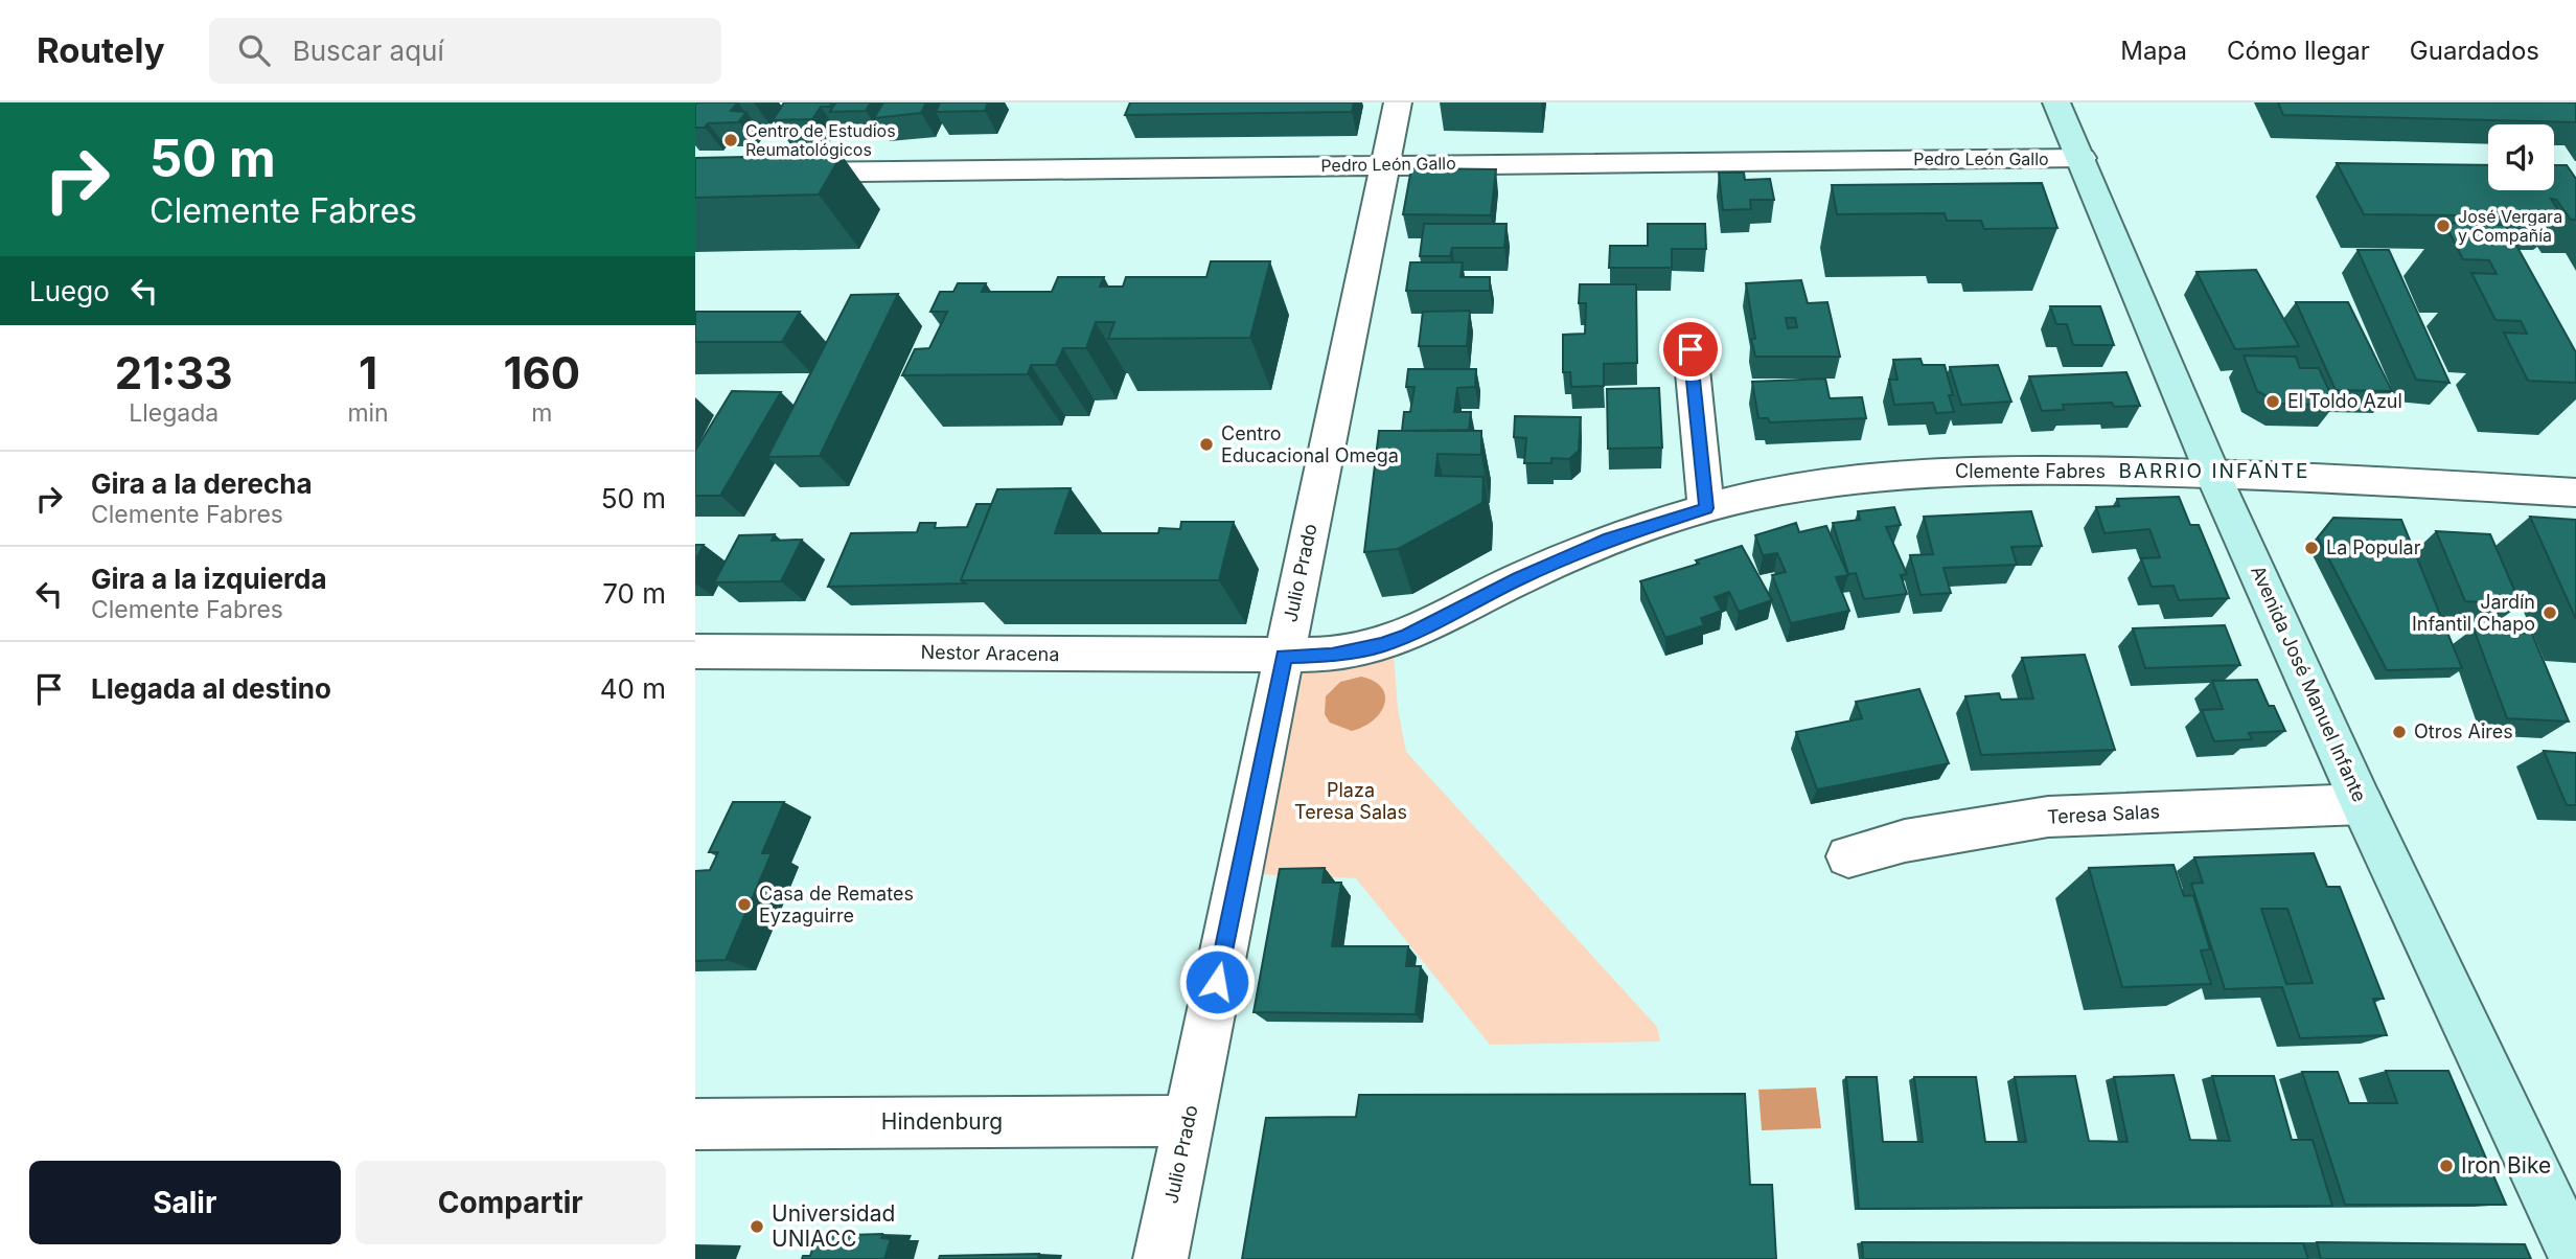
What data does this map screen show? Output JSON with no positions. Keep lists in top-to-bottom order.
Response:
{
  "streets": {
    "street": [
      "Pedro León Gallo",
      "Clemente Fabres",
      "Julio Prado",
      "Nestor Aracena",
      "Avenida José Manuel Infante",
      "Teresa Salas",
      "Hindenburg"
    ]
  },
  "crossings": [
    ["Pedro León Gallo", "Julio Prado"],
    ["Pedro León Gallo", "Avenida José Manuel Infante"],
    ["Clemente Fabres", "Julio Prado"],
    ["Clemente Fabres", "Nestor Aracena"],
    ["Clemente Fabres", "Avenida José Manuel Infante"],
    ["Julio Prado", "Nestor Aracena"],
    ["Julio Prado", "Hindenburg"],
    ["Avenida José Manuel Infante", "Teresa Salas"]
  ],
  "districts": ["BARRIO INFANTE"],
  "parks": ["Plaza Teresa Salas"],
  "places": [
    "Centro de Estudios Reumatológicos",
    "José Vergara y Compañía",
    "El Toldo Azul",
    "Centro Educacional Omega",
    "La Popular",
    "Jardín Infantil Chapo",
    "Otros Aires",
    "Casa de Remates Eyzaguirre",
    "Iron Bike",
    "Universidad UNIACC"
  ],
  "page": {
    "header": "Routely",
    "search": "Buscar aquí",
    "nav": ["Mapa", "Cómo llegar", "Guardados"],
    "turn": ["50 m", "Clemente Fabres"],
    "then": "Luego",
    "eta": [
      "21:33",
      "Llegada",
      "1",
      "min",
      "160",
      "m"
    ],
    "list": [
      {
        "name": "Gira a la derecha",
        "note": "Clemente Fabres",
        "value": "50 m"
      },
      {
        "name": "Gira a la izquierda",
        "note": "Clemente Fabres",
        "value": "70 m"
      },
      {
        "name": "Llegada al destino",
        "value": "40 m"
      }
    ],
    "buttons": ["Salir", "Compartir"]
  }
}
